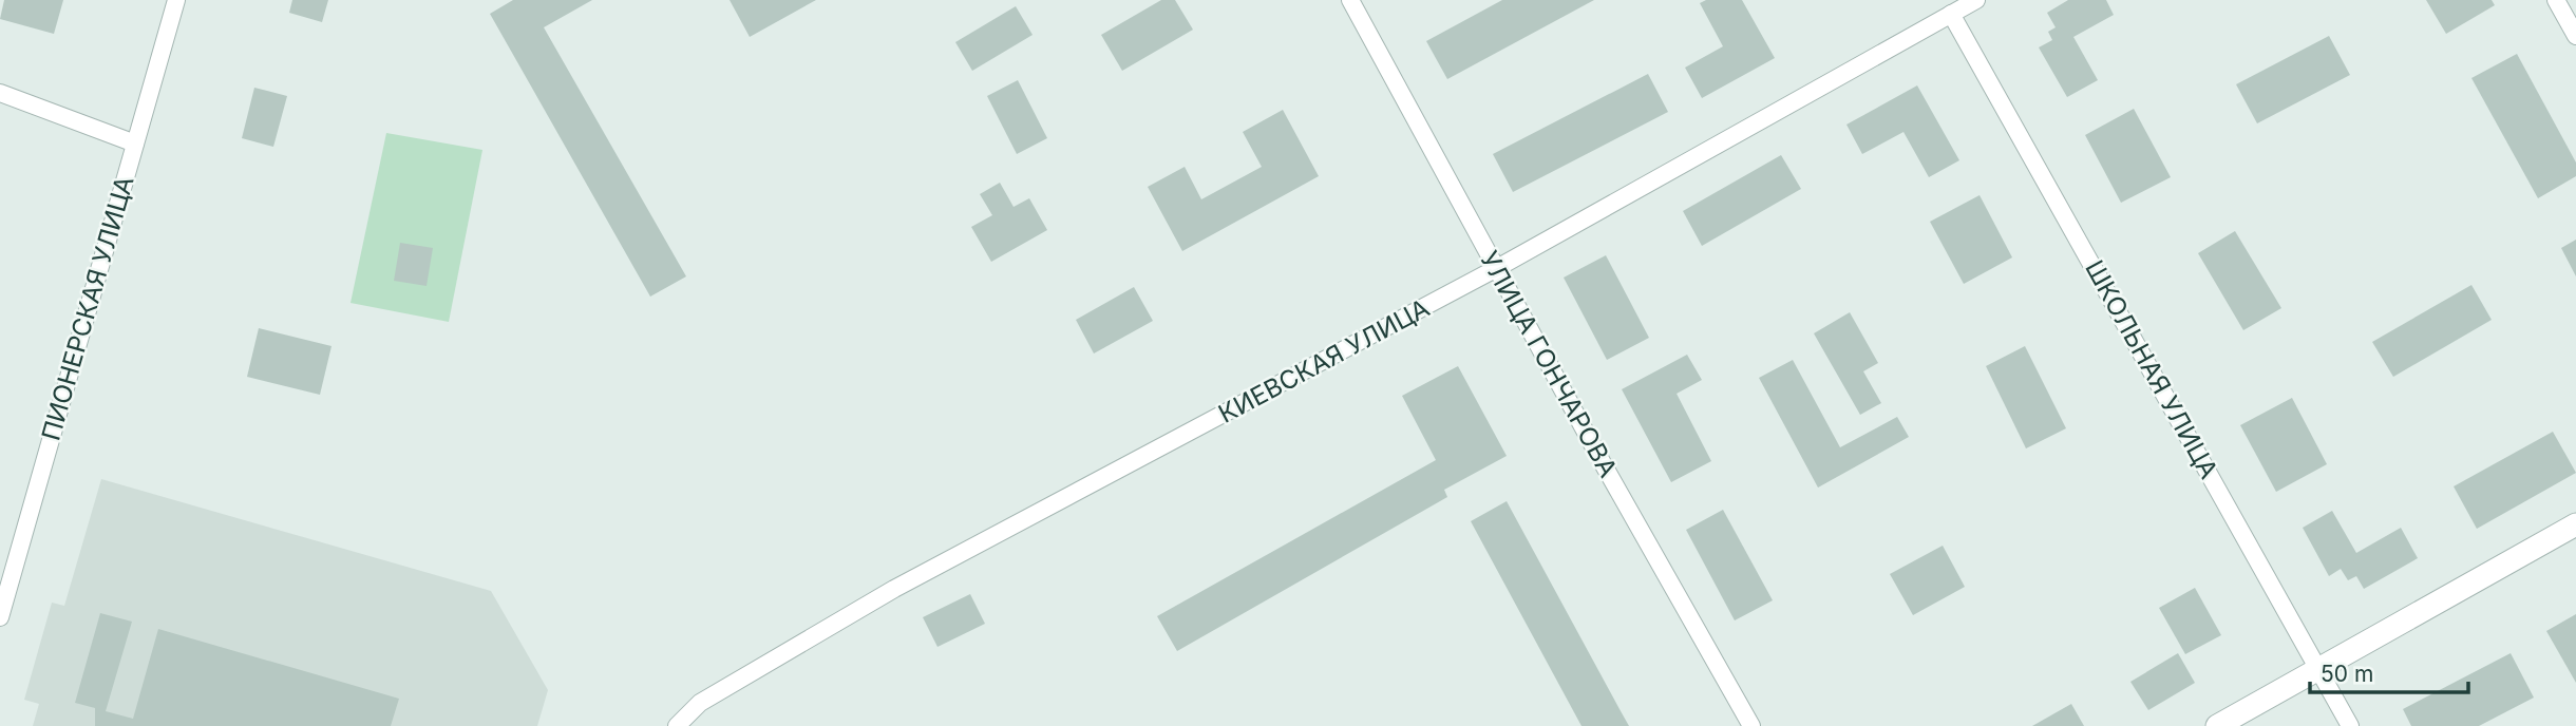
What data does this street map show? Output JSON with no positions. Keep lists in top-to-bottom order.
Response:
{
  "streets": {
    "street": [
      "ПИОНЕРСКАЯ УЛИЦА",
      "КИЕВСКАЯ УЛИЦА",
      "УЛИЦА ГОНЧАРОВА",
      "ШКОЛЬНАЯ УЛИЦА"
    ]
  },
  "crossings": [
    ["КИЕВСКАЯ УЛИЦА", "УЛИЦА ГОНЧАРОВА"],
    ["КИЕВСКАЯ УЛИЦА", "ШКОЛЬНАЯ УЛИЦА"]
  ],
  "scale_bar": "50 m"
}
